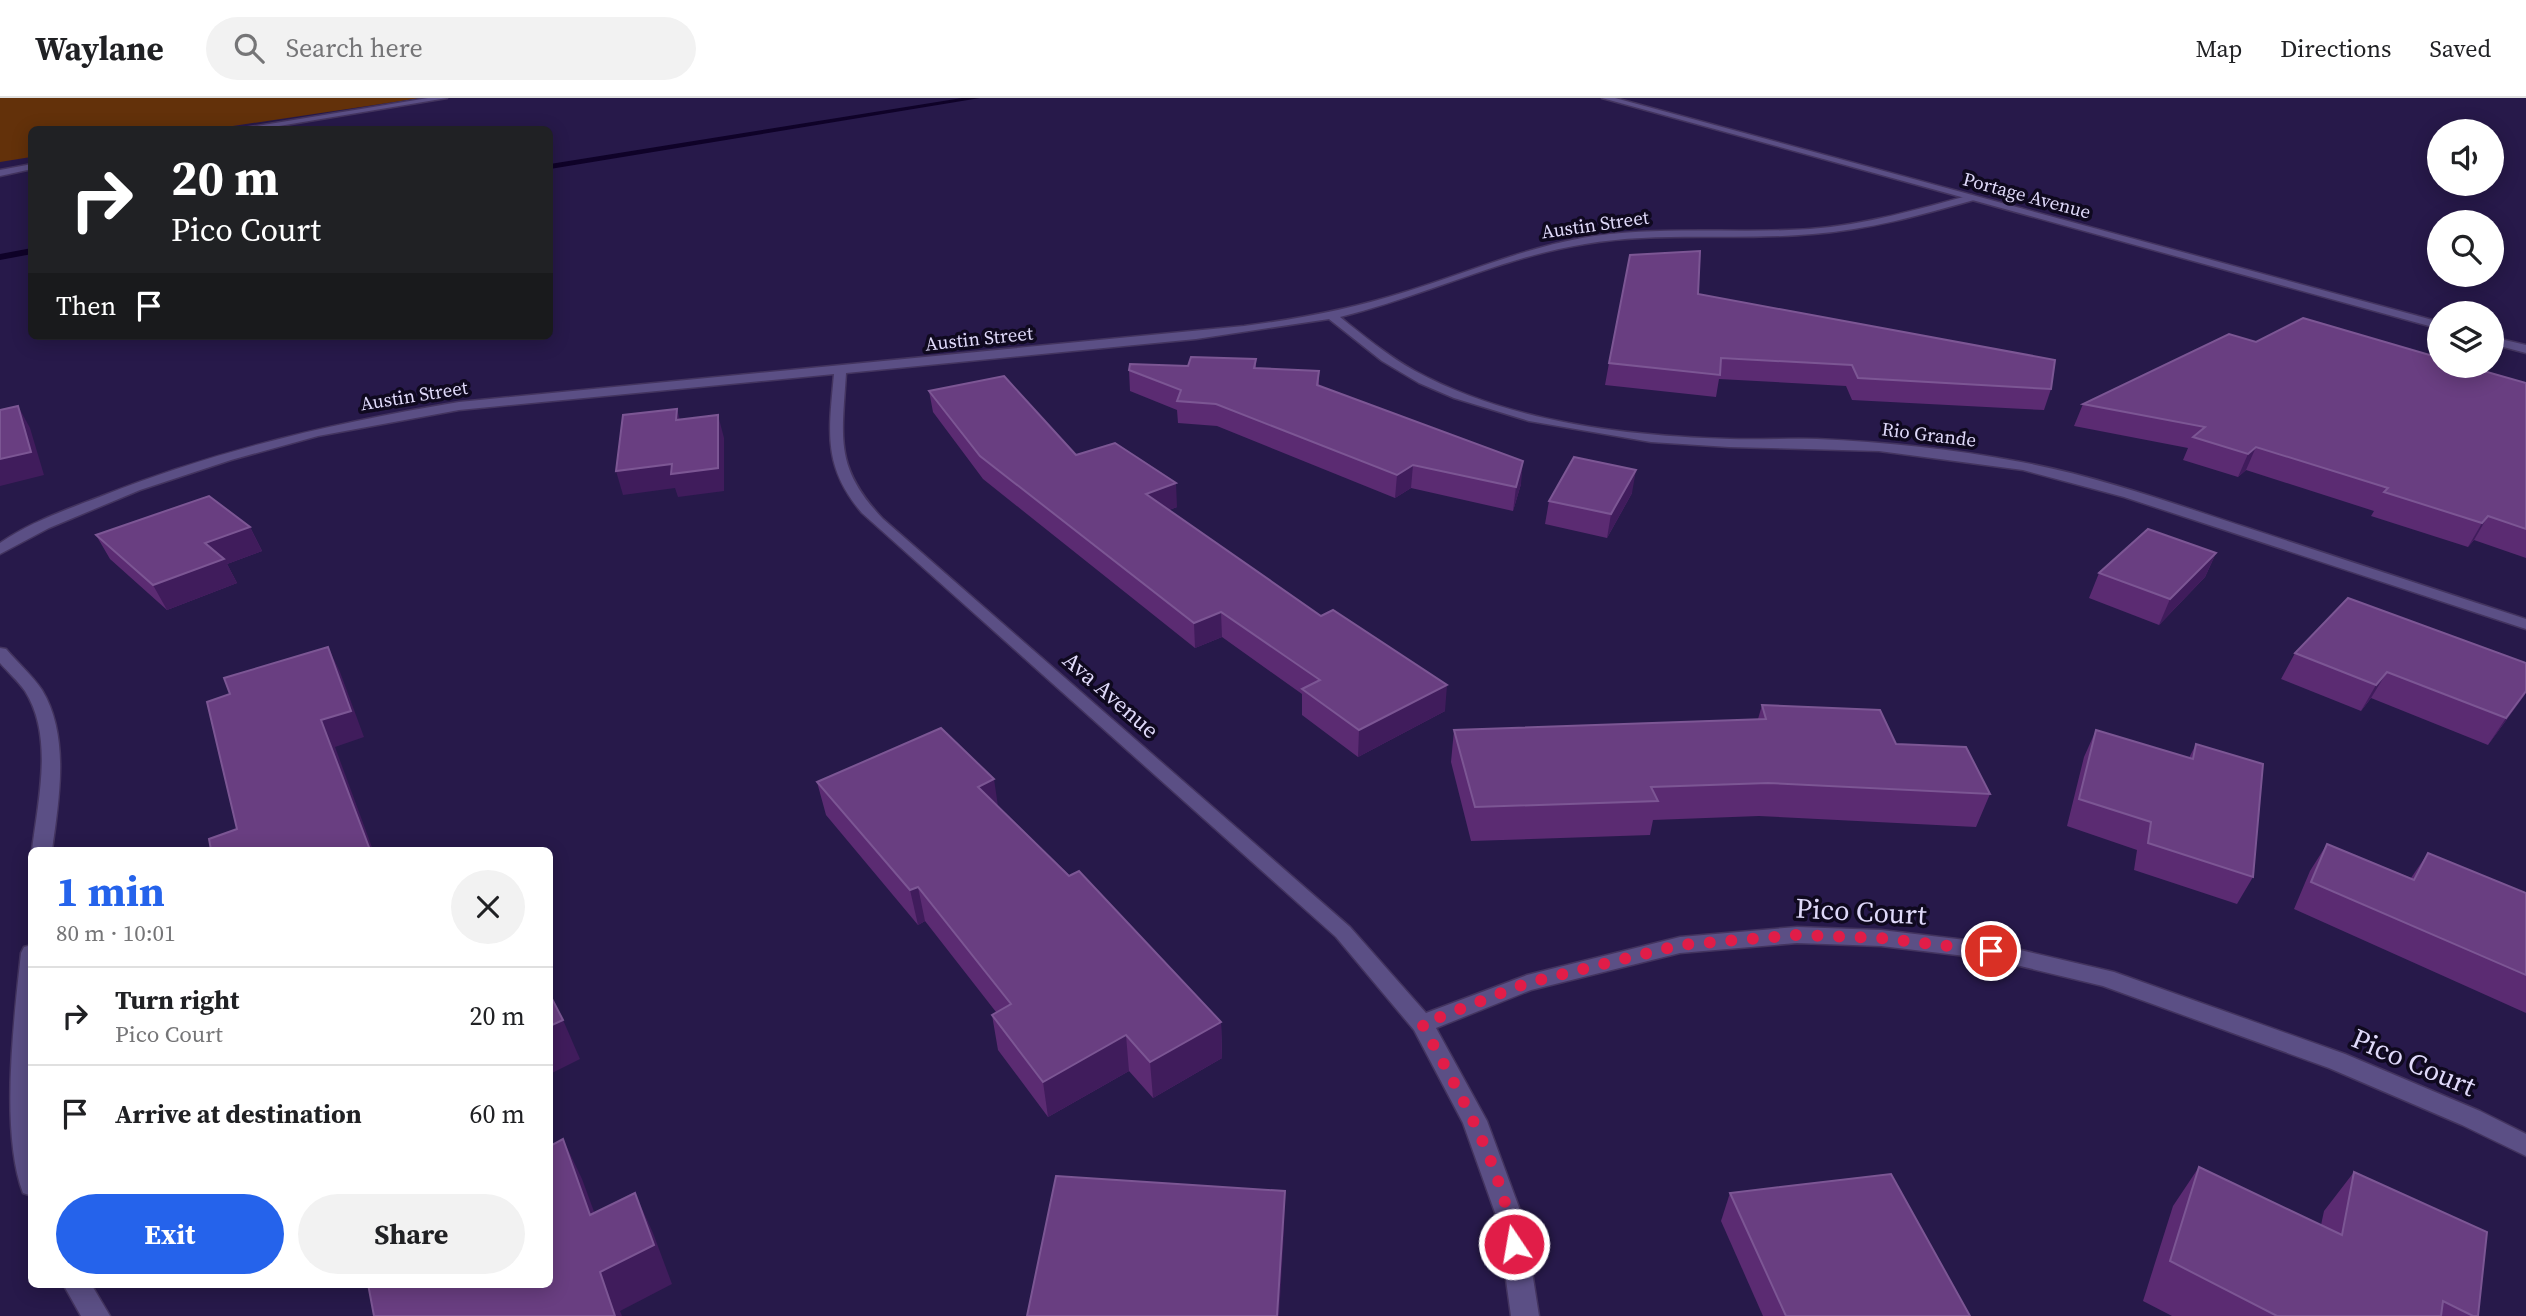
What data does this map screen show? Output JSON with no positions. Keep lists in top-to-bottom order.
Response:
{
  "streets": {
    "street": [
      "Portage Avenue",
      "Austin Street",
      "Rio Grande",
      "Ava Avenue",
      "Pico Court"
    ]
  },
  "crossings": [
    ["Portage Avenue", "Austin Street"],
    ["Austin Street", "Rio Grande"],
    ["Austin Street", "Ava Avenue"],
    ["Ava Avenue", "Pico Court"]
  ],
  "page": {
    "header": "Waylane",
    "search": "Search here",
    "nav": ["Map", "Directions", "Saved"],
    "turn": ["20 m", "Pico Court"],
    "then": "Then",
    "heading": ["1 min", "80 m · 10:01"],
    "list": [
      {
        "name": "Turn right",
        "note": "Pico Court",
        "value": "20 m"
      },
      {
        "name": "Arrive at destination",
        "value": "60 m"
      }
    ],
    "buttons": ["Exit", "Share"]
  }
}
